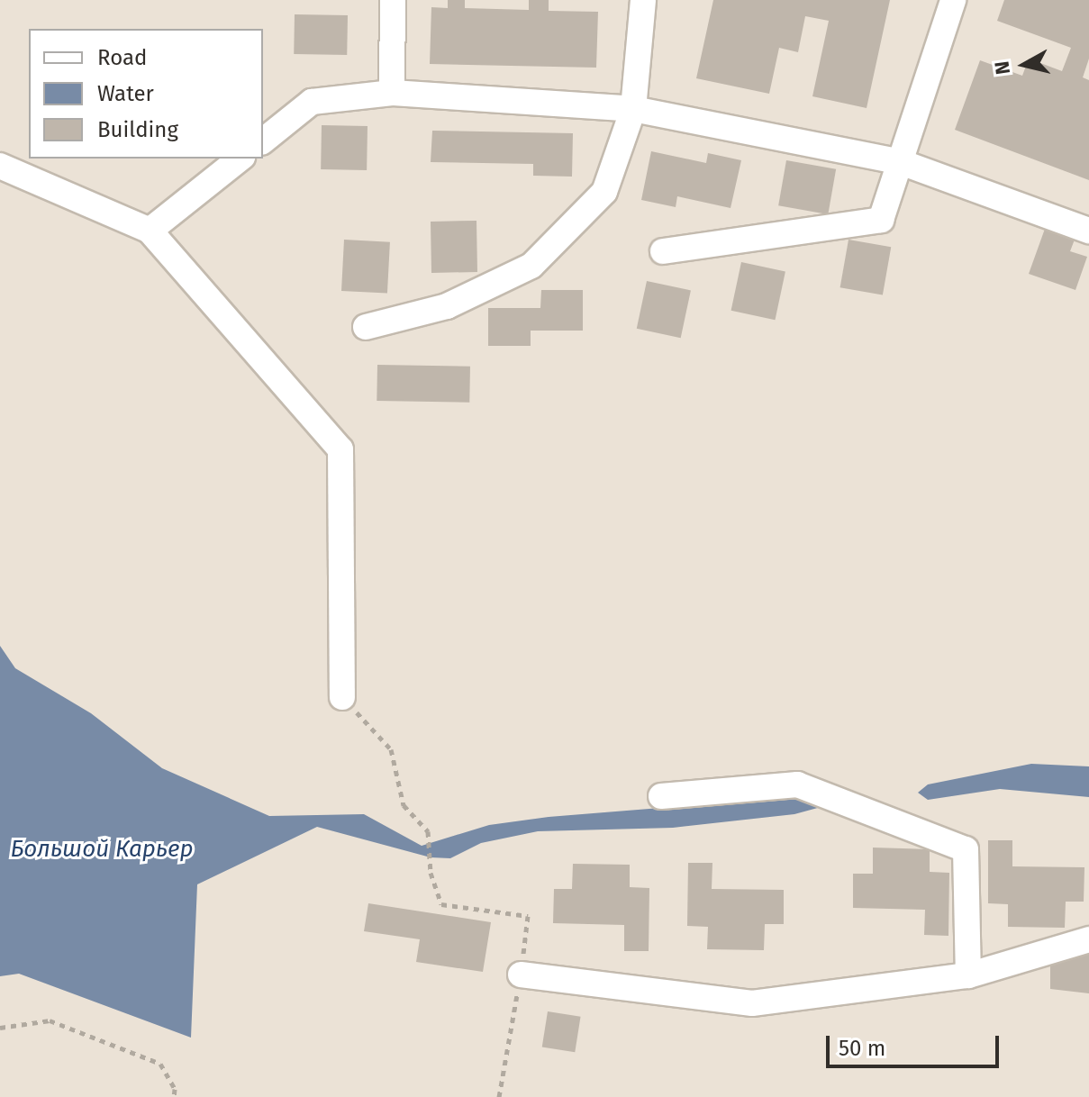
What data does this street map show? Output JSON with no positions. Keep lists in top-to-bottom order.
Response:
{
  "water": ["Большой Карьер"],
  "legend": ["Road", "Water", "Building"],
  "scale_bar": "50 m",
  "north": "left"
}
